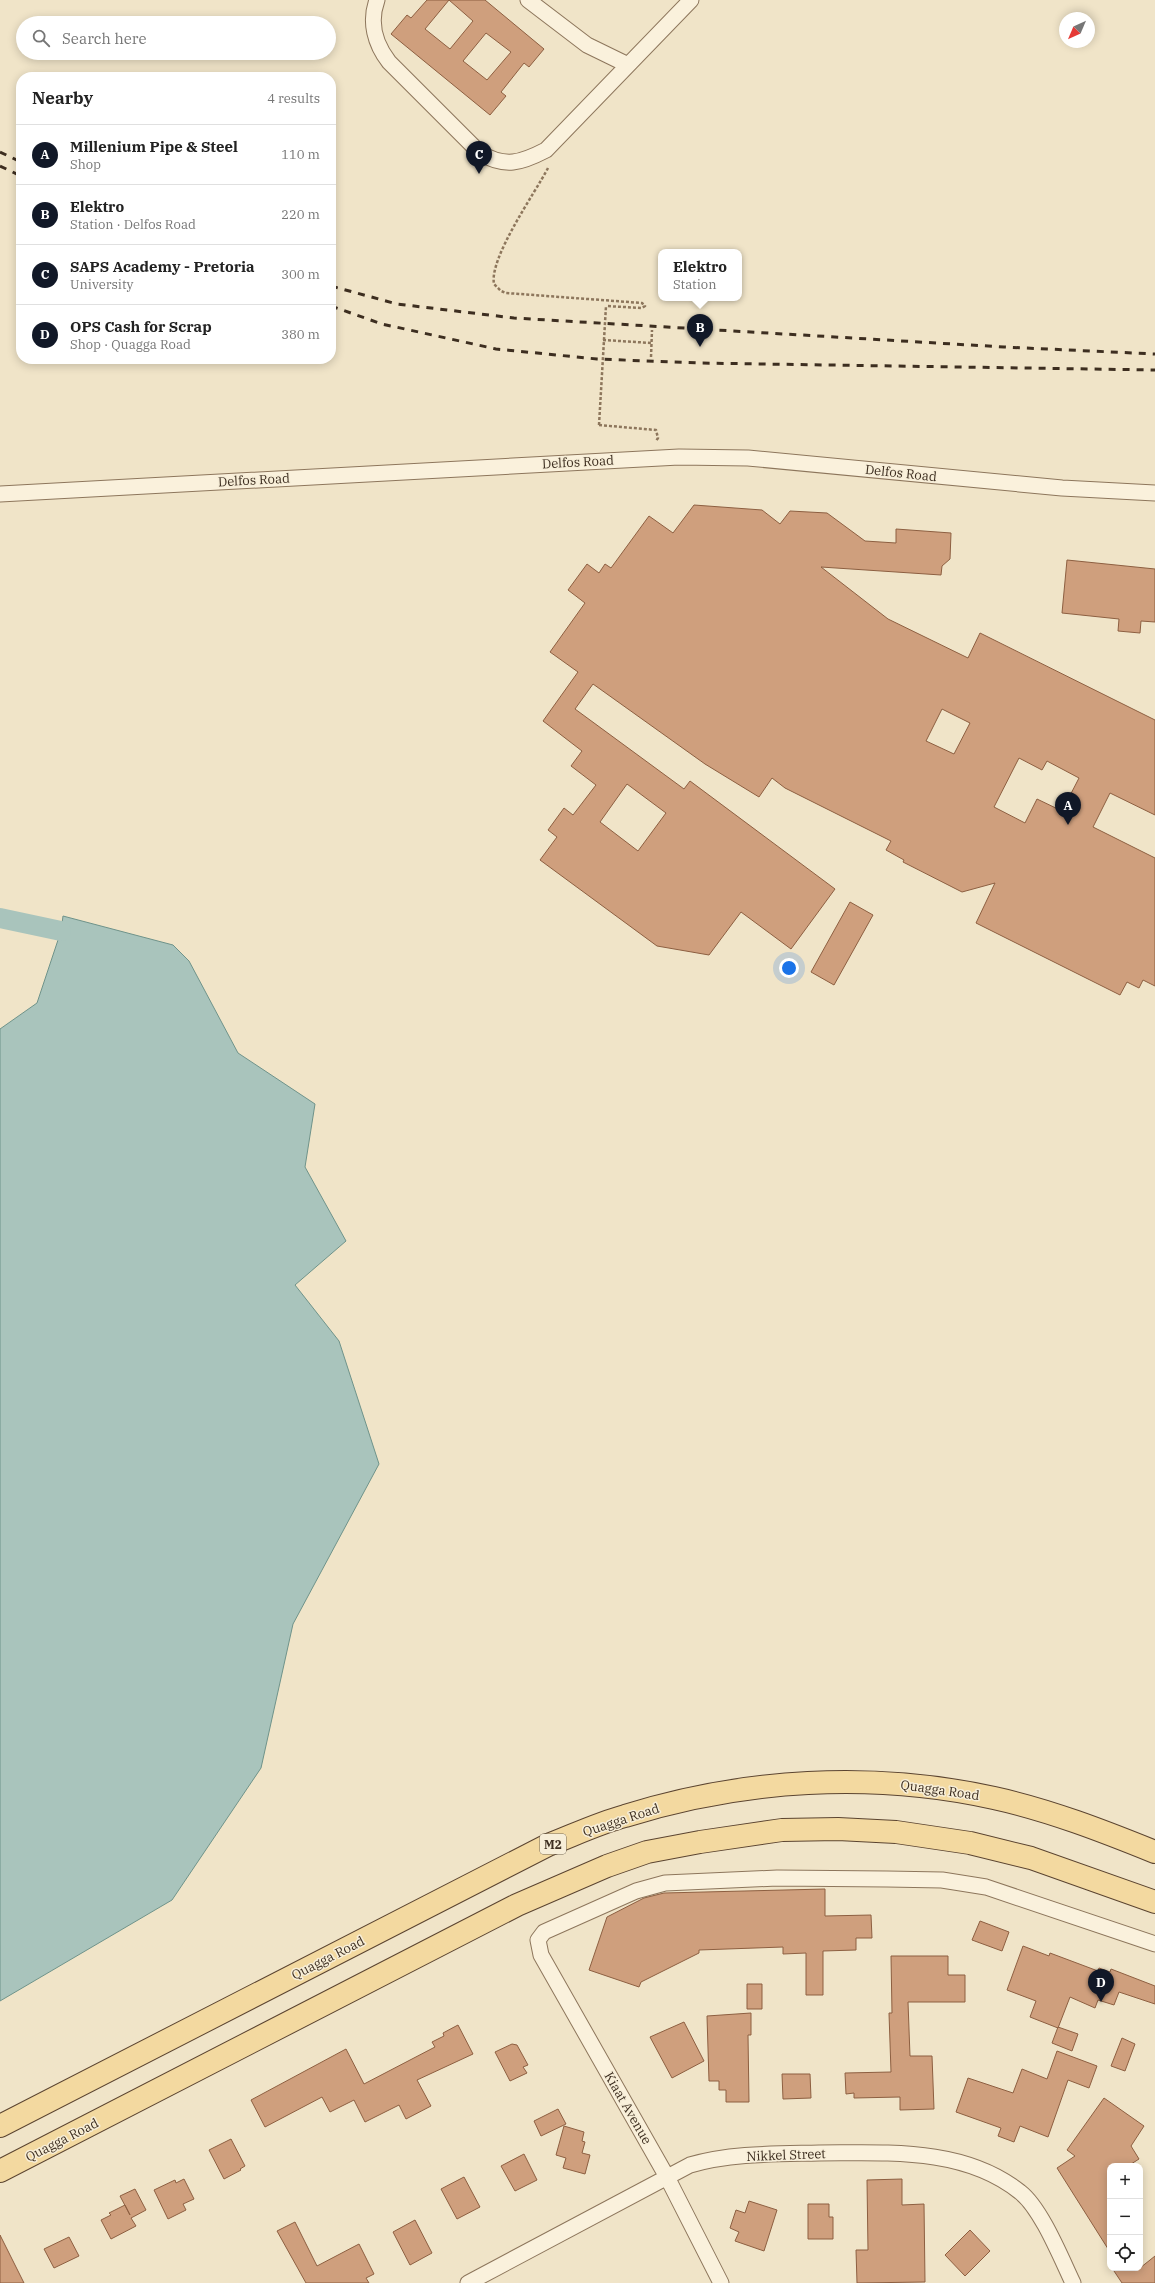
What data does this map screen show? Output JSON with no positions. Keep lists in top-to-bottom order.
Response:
{
  "streets": {
    "main road": ["Quagga Road", "M2"],
    "street": ["Delfos Road", "Kiaat Avenue", "Nikkel Street"]
  },
  "crossings": [
    ["Kiaat Avenue", "Nikkel Street"]
  ],
  "north": "bottom left",
  "page": {
    "search": "Search here",
    "heading": ["Nearby", "4 results"],
    "list": [
      {
        "mark": "A",
        "name": "Millenium Pipe & Steel",
        "note": "Shop",
        "value": "110 m"
      },
      {
        "mark": "B",
        "name": "Elektro",
        "note": "Station · Delfos Road",
        "value": "220 m"
      },
      {
        "mark": "C",
        "name": "SAPS Academy - Pretoria",
        "note": "University",
        "value": "300 m"
      },
      {
        "mark": "D",
        "name": "OPS Cash for Scrap",
        "note": "Shop · Quagga Road",
        "value": "380 m"
      }
    ],
    "pins": [
      "C",
      "B",
      "A",
      "D"
    ],
    "popup": ["Elektro", "Station"],
    "map_buttons": ["+", "−"]
  }
}
